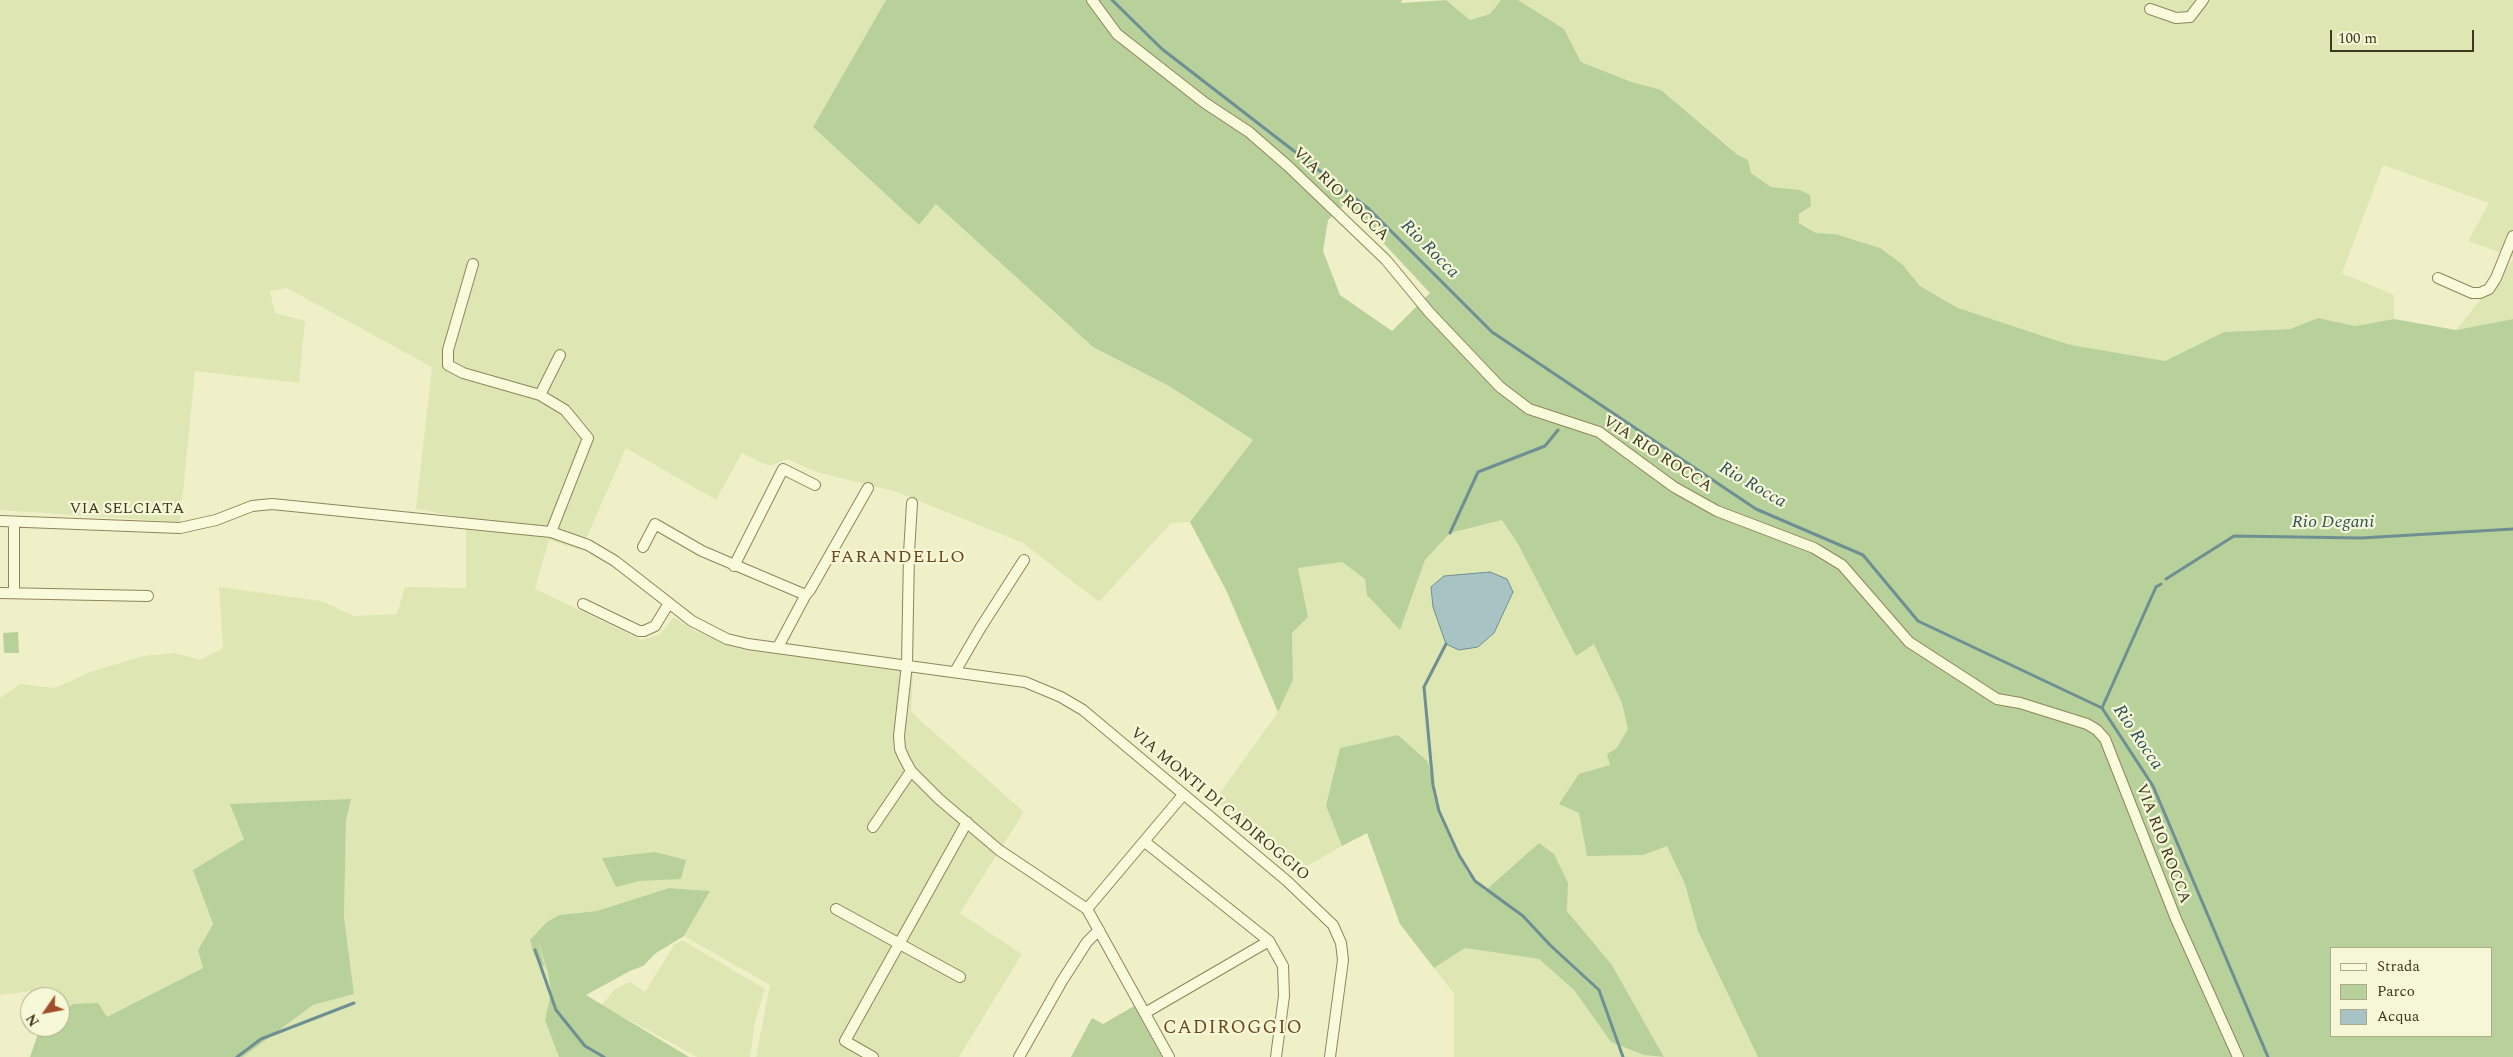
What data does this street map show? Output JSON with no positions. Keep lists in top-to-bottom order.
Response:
{
  "streets": {
    "street": ["VIA RIO ROCCA", "VIA SELCIATA", "VIA MONTI DI CADIROGGIO"]
  },
  "crossings": [
    ["VIA SELCIATA", "VIA MONTI DI CADIROGGIO"]
  ],
  "districts": ["FARANDELLO", "CADIROGGIO"],
  "water": ["Rio Rocca", "Rio Degani"],
  "legend": ["Strada", "Parco", "Acqua"],
  "scale_bar": "100 m",
  "north": "bottom left"
}
